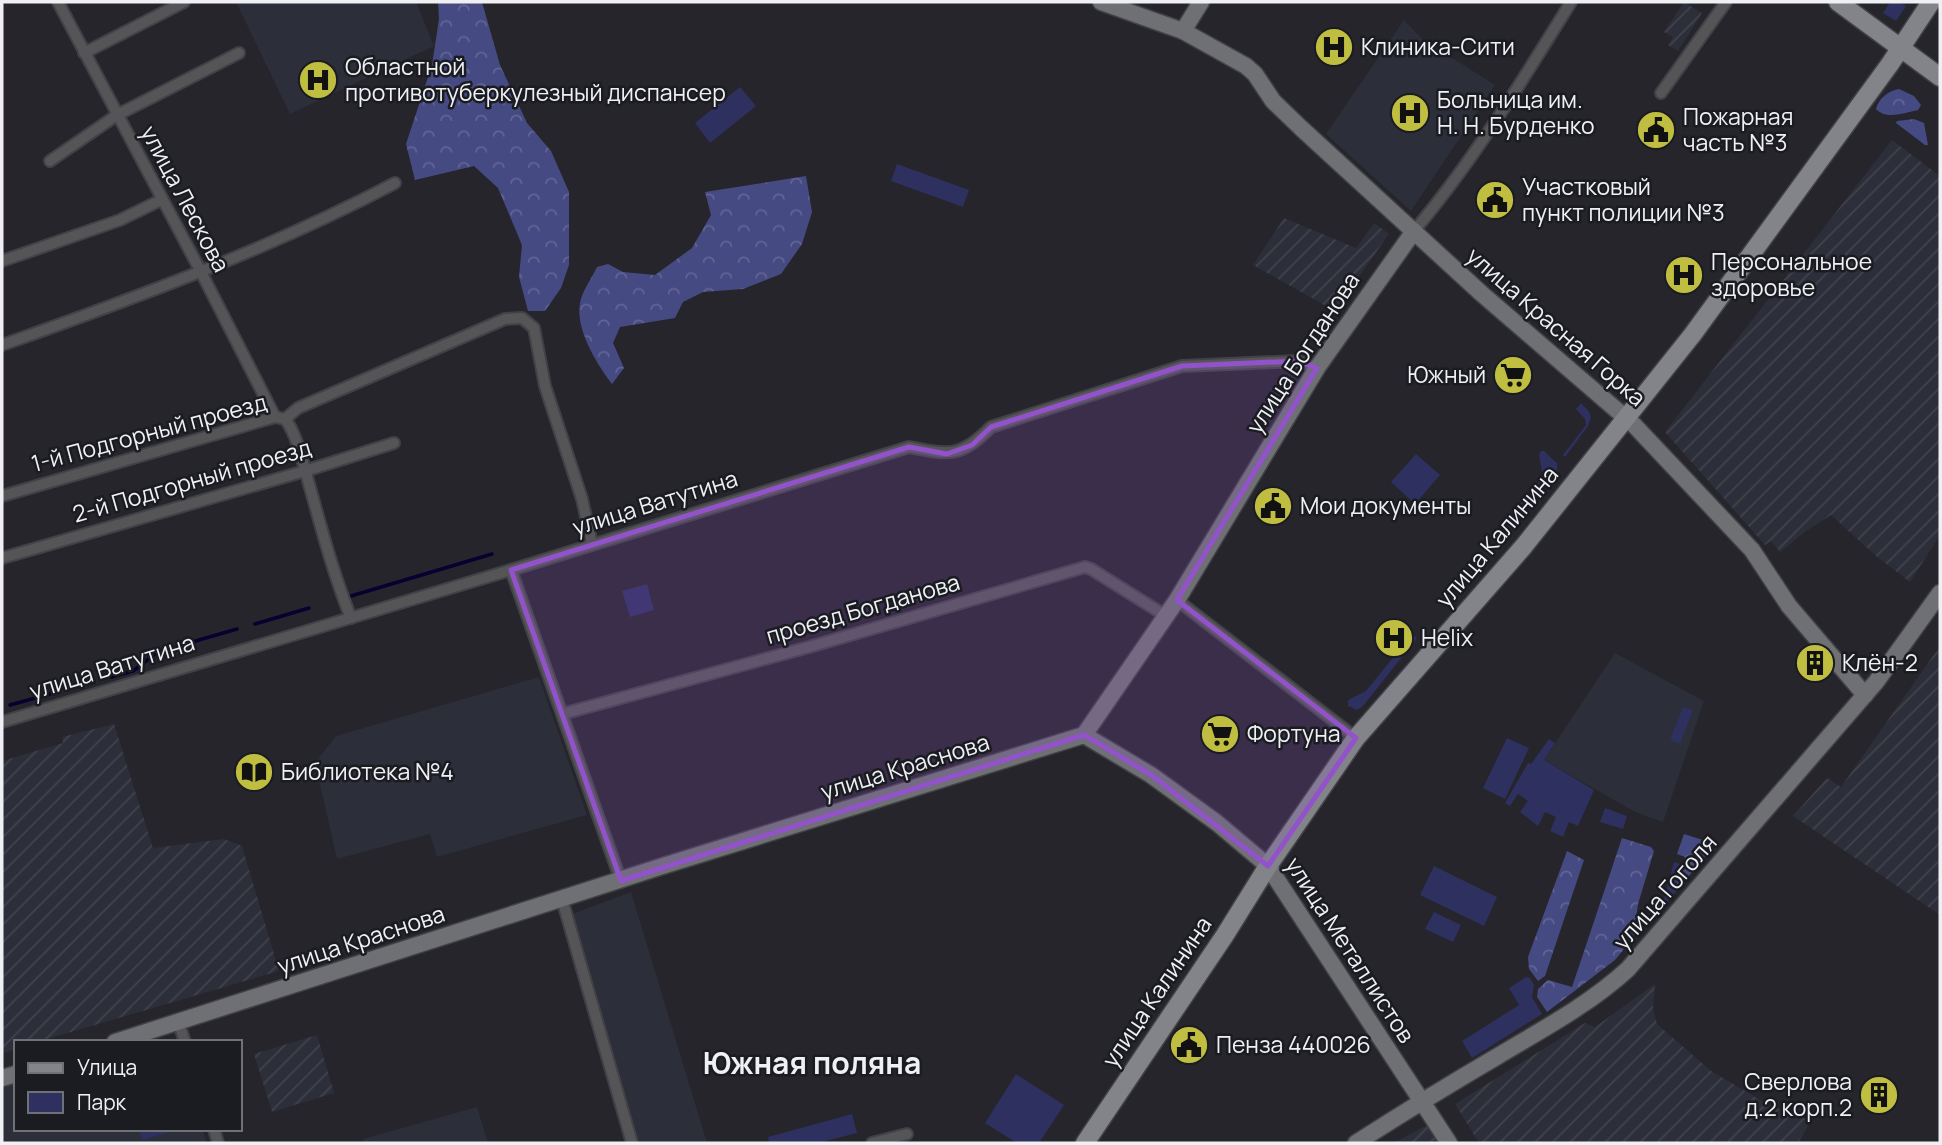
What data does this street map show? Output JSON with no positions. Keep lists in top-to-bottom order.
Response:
{
  "streets": {
    "main road": ["улица Калинина"],
    "street": [
      "улица Лескова",
      "улица Красная Горка",
      "улица Богданова",
      "1-й Подгорный проезд",
      "2-й Подгорный проезд",
      "улица Ватутина",
      "проезд Богданова",
      "улица Краснова",
      "улица Гоголя",
      "улица Металлистов"
    ]
  },
  "crossings": [
    ["улица Лескова", "1-й Подгорный проезд"],
    ["улица Лескова", "2-й Подгорный проезд"],
    ["улица Лескова", "улица Ватутина"],
    ["улица Красная Горка", "улица Богданова"],
    ["улица Красная Горка", "улица Калинина"],
    ["улица Красная Горка", "улица Гоголя"],
    ["улица Богданова", "улица Ватутина"],
    ["улица Богданова", "проезд Богданова"],
    ["улица Богданова", "улица Краснова"],
    ["улица Богданова", "улица Металлистов"],
    ["1-й Подгорный проезд", "улица Ватутина"],
    ["улица Калинина", "улица Металлистов"],
    ["улица Краснова", "улица Металлистов"],
    ["улица Гоголя", "улица Металлистов"]
  ],
  "districts": ["Южная поляна"],
  "places": {
    "hospital": [
      "Клиника-Сити",
      "Областной противотуберкулезный диспансер",
      "Больница им. Н. Н. Бурденко",
      "Персональное здоровье",
      "Helix"
    ],
    "public building": [
      "Пожарная часть №3",
      "Участковый пункт полиции №3",
      "Мои документы",
      "Пенза 440026"
    ],
    "supermarket": ["Южный", "Фортуна"],
    "building": ["Клён-2", "Сверлова д.2 корп.2"],
    "library": ["Библиотека №4"]
  },
  "legend": ["Улица", "Парк"]
}
